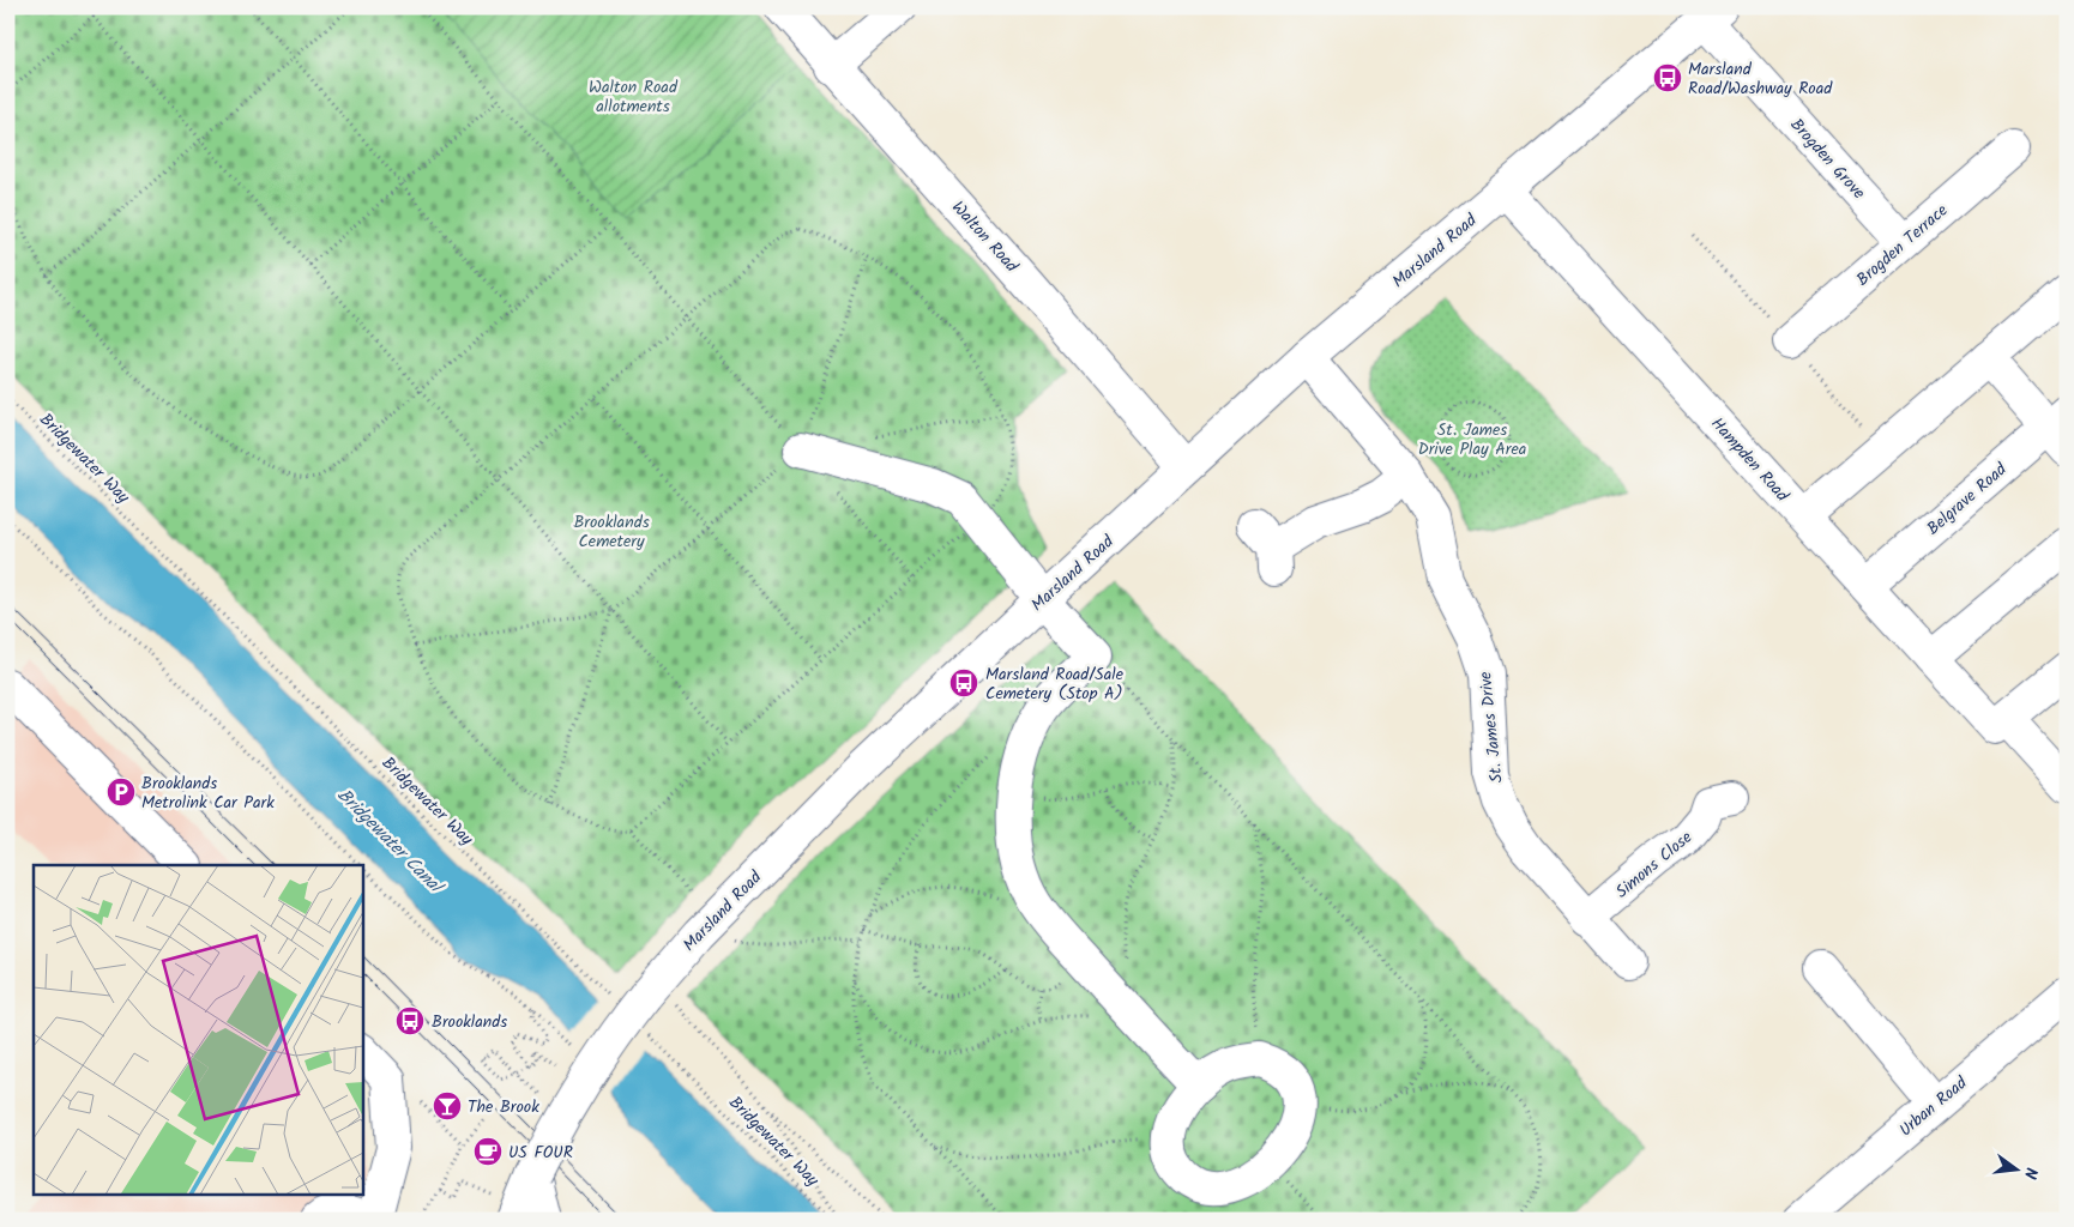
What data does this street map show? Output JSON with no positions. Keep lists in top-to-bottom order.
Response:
{
  "streets": {
    "street": [
      "Brogden Grove",
      "Walton Road",
      "Brogden Terrace",
      "Marsland Road",
      "Hampden Road",
      "Belgrave Road",
      "St. James Drive",
      "Simons Close",
      "Urban Road"
    ],
    "path": ["Bridgewater Way"]
  },
  "crossings": [
    ["Brogden Grove", "Brogden Terrace"],
    ["Brogden Grove", "Marsland Road"],
    ["Walton Road", "Marsland Road"],
    ["Marsland Road", "Hampden Road"],
    ["Marsland Road", "St. James Drive"],
    ["Hampden Road", "Belgrave Road"],
    ["St. James Drive", "Simons Close"]
  ],
  "water": ["Bridgewater Canal"],
  "parks": ["Walton Road allotments", "St. James Drive Play Area", "Brooklands Cemetery"],
  "places": {
    "bus stop": ["Marsland Road/Washway Road", "Marsland Road/Sale Cemetery (Stop A)", "Brooklands"],
    "parking": ["Brooklands Metrolink Car Park"],
    "bar": ["The Brook"],
    "cafe": ["US FOUR"]
  },
  "north": "right"
}
